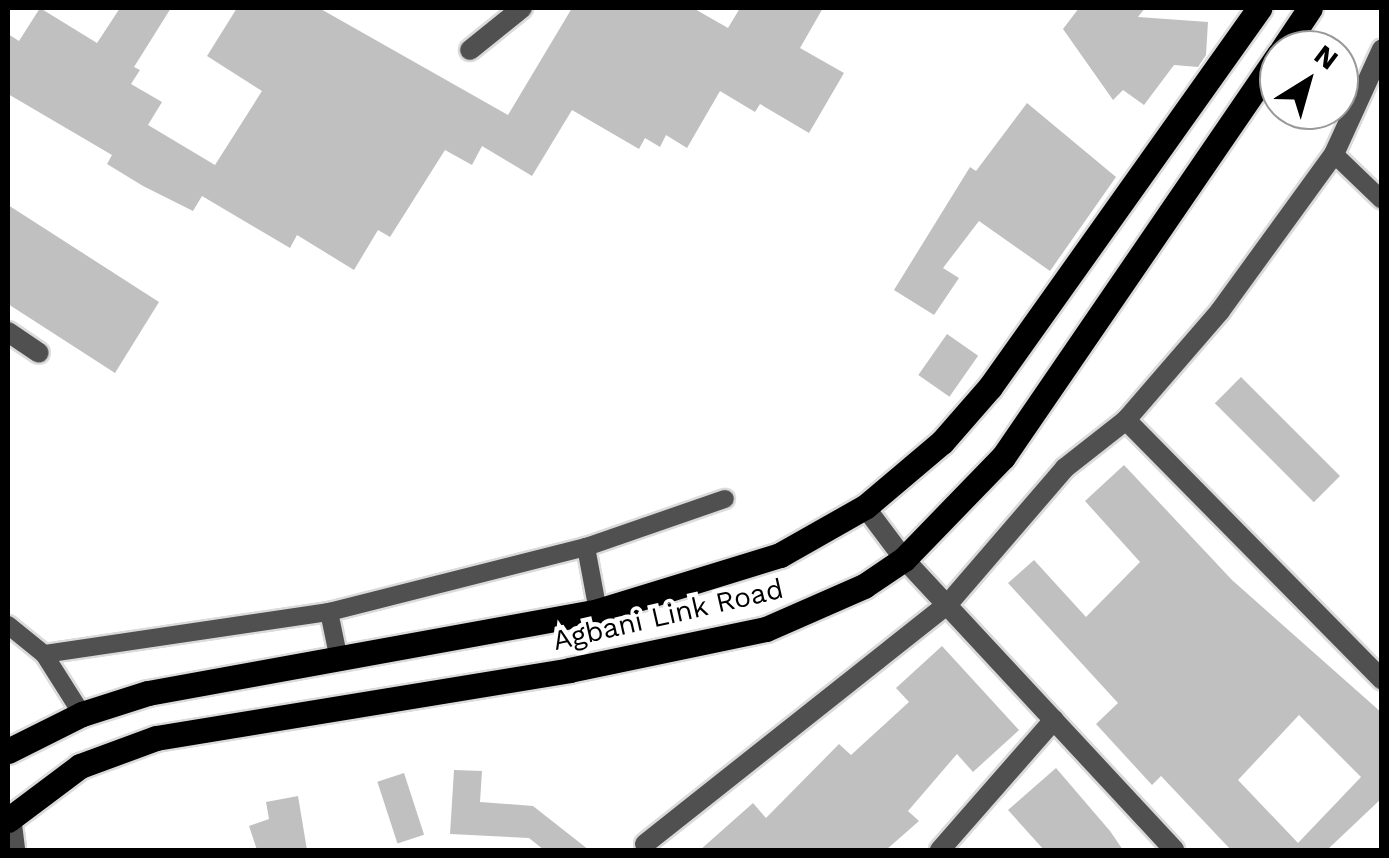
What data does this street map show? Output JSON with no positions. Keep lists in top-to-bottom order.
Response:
{
  "streets": {
    "main road": ["Agbani Link Road"]
  },
  "north": "top right"
}
